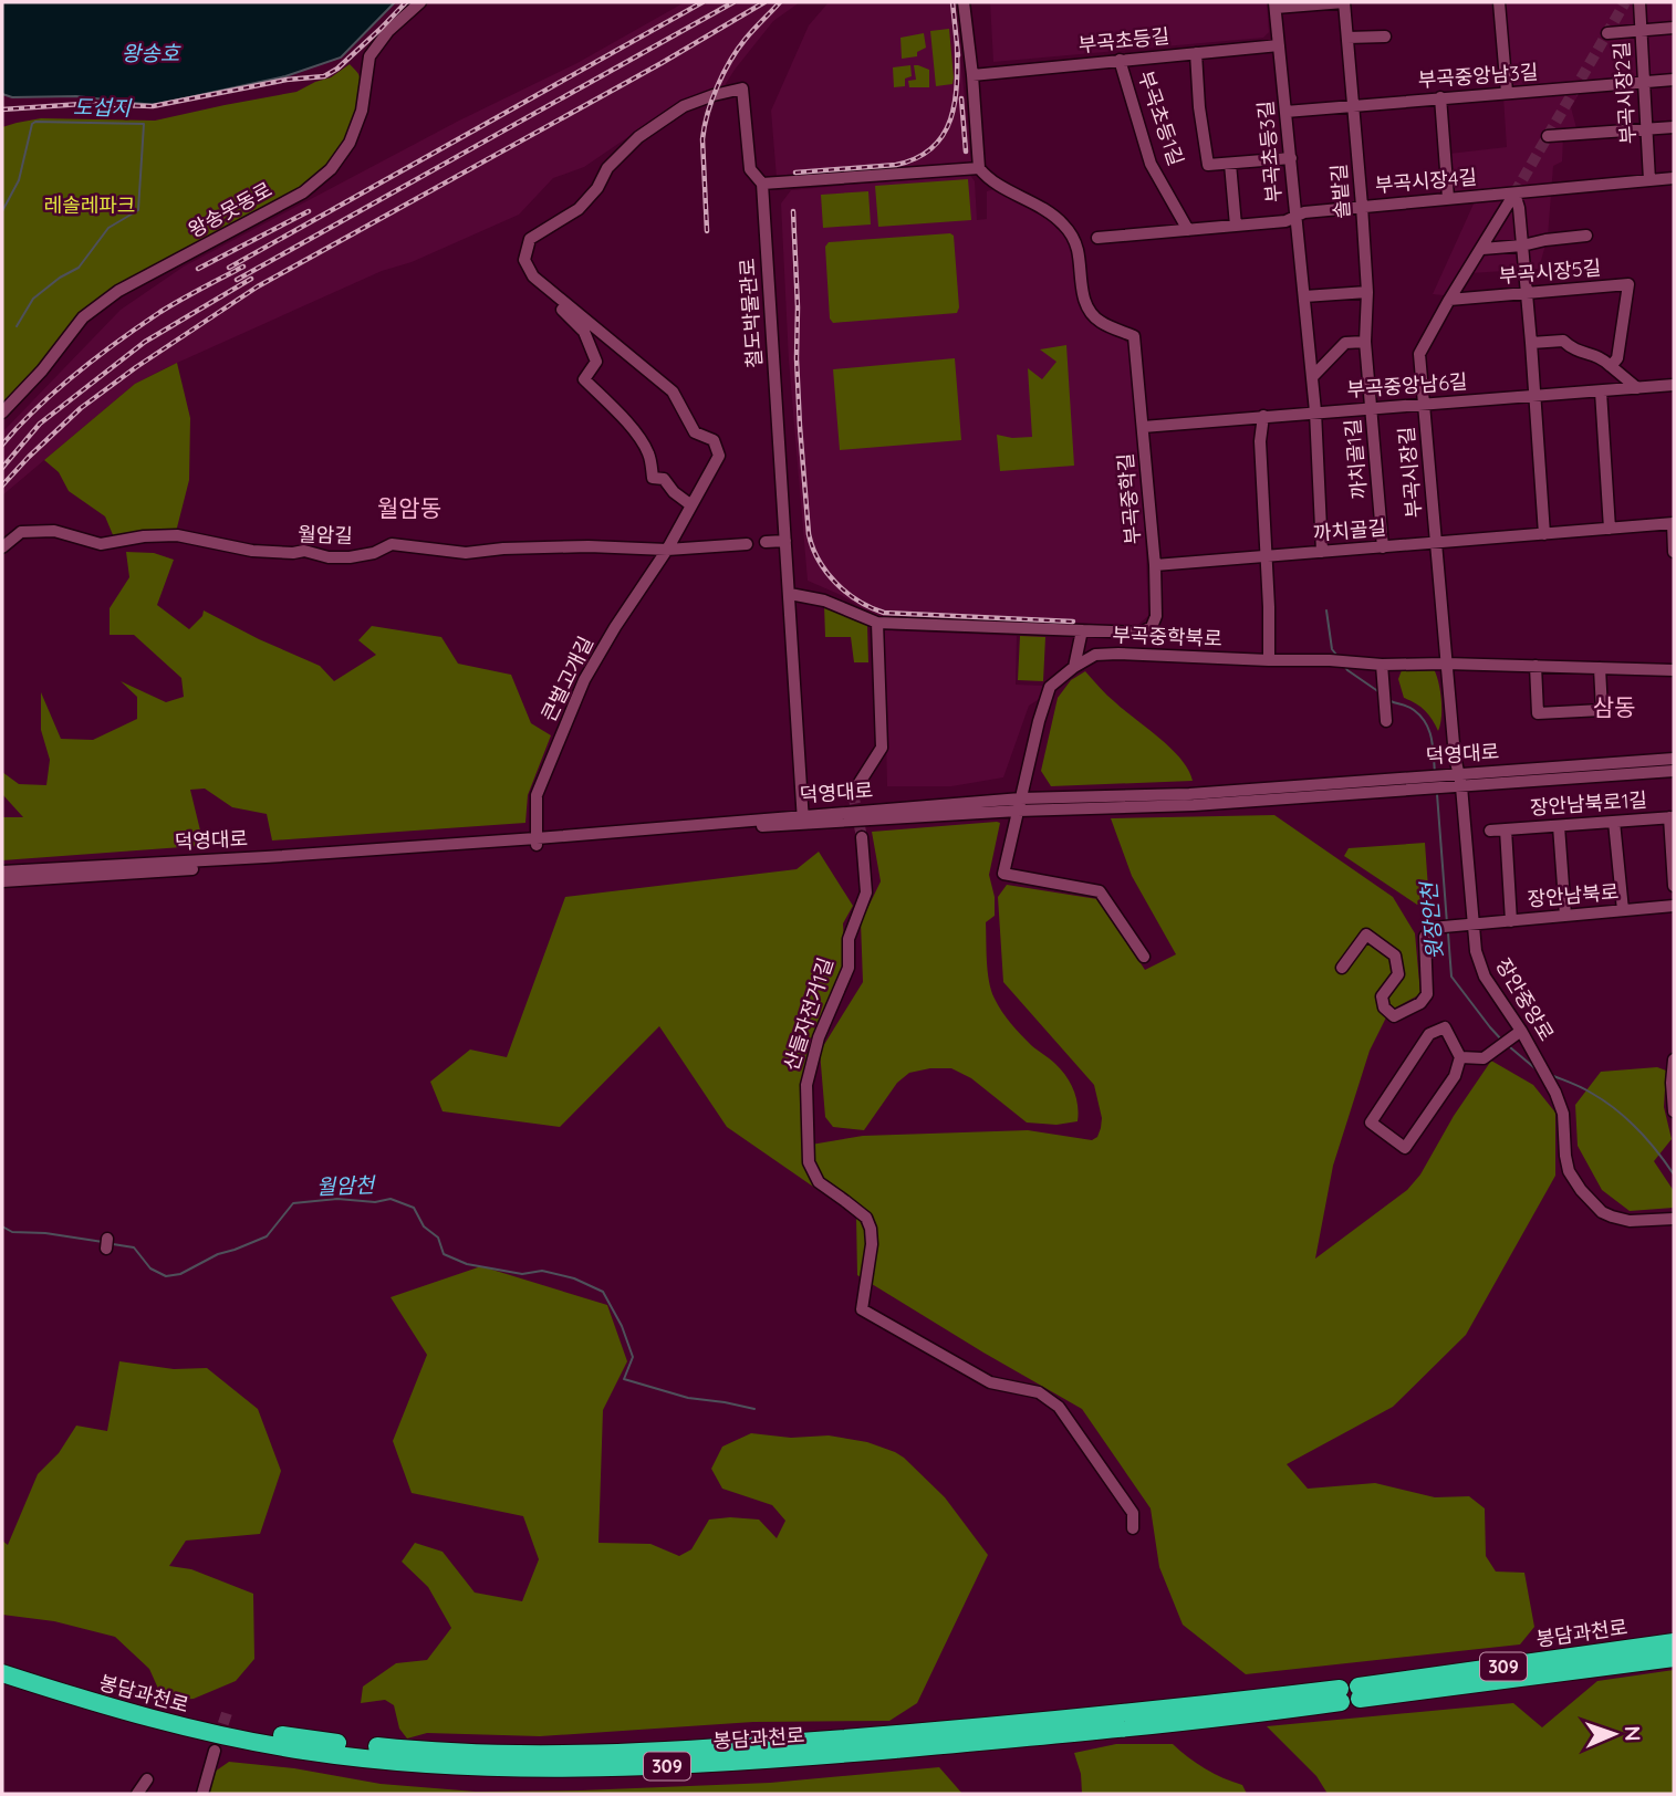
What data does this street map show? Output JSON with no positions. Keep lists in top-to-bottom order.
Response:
{
  "streets": {
    "highway": ["봉담과천로", "309"],
    "street": [
      "부곡초등길",
      "부곡중앙남3길",
      "부곡시장2길",
      "부곡초등1길",
      "부곡초등3길",
      "부곡시장4길",
      "솔밭길",
      "왕송못동로",
      "부곡시장5길",
      "철도박물관로",
      "부곡중앙남6길",
      "까치골1길",
      "부곡시장길",
      "부곡중학길",
      "까치골길",
      "월암길",
      "부곡중학북로",
      "큰벌고개길",
      "덕영대로",
      "장안남북로1길",
      "장안남북로",
      "장안중앙로",
      "산들자전거1길"
    ]
  },
  "crossings": [
    ["부곡초등길", "부곡초등1길"],
    ["부곡초등길", "부곡초등3길"],
    ["부곡중앙남3길", "부곡시장2길"],
    ["부곡중앙남3길", "부곡초등3길"],
    ["부곡중앙남3길", "솔밭길"],
    ["부곡시장2길", "부곡시장4길"],
    ["부곡초등3길", "부곡시장4길"],
    ["부곡초등3길", "부곡중앙남6길"],
    ["부곡초등3길", "까치골길"],
    ["부곡시장4길", "솔밭길"],
    ["부곡시장4길", "부곡시장길"],
    ["솔밭길", "까치골1길"],
    ["부곡시장5길", "부곡시장길"],
    ["철도박물관로", "부곡중학길"],
    ["철도박물관로", "큰벌고개길"],
    ["철도박물관로", "덕영대로"],
    ["부곡중앙남6길", "까치골1길"],
    ["부곡중앙남6길", "부곡시장길"],
    ["부곡중앙남6길", "부곡중학길"],
    ["까치골1길", "까치골길"],
    ["부곡시장길", "까치골길"],
    ["부곡시장길", "덕영대로"],
    ["부곡시장길", "장안중앙로"],
    ["부곡중학길", "까치골길"],
    ["월암길", "큰벌고개길"],
    ["부곡중학북로", "덕영대로"],
    ["큰벌고개길", "덕영대로"],
    ["덕영대로", "장안중앙로"],
    ["장안남북로1길", "장안남북로"],
    ["장안남북로", "장안중앙로"]
  ],
  "districts": ["월암동", "삼동"],
  "water": [
    "왕송호",
    "도섭지",
    "윗장안천",
    "월암천"
  ],
  "parks": ["레솔레파크"],
  "north": "right"
}
